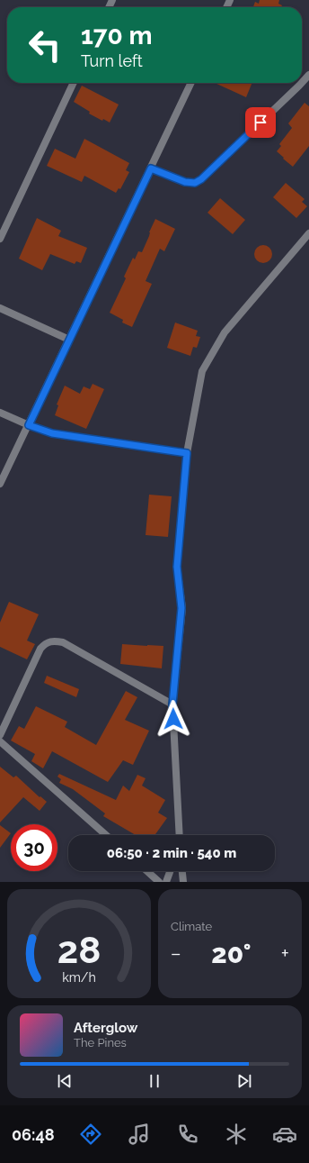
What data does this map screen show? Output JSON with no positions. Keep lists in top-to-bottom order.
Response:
{
  "page": {
    "turn": ["170 m", "Turn left"],
    "limit": "30",
    "trip": "06:50 · 2 min · 540 m",
    "tile": "Climate",
    "heat": ["−", "20°", "+"],
    "song": ["Afterglow", "The Pines"],
    "tabs": "06:48",
    "gauge": ["28", "km/h"]
  }
}
